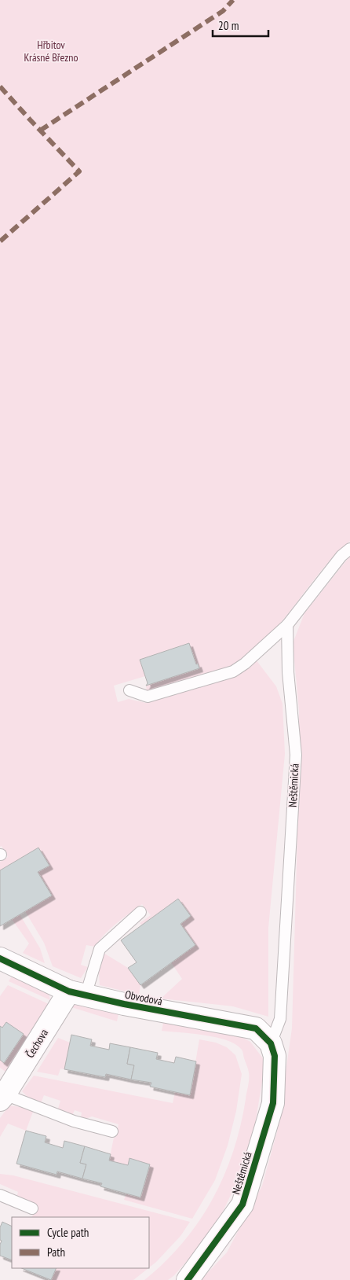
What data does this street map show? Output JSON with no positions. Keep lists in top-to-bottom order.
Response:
{
  "streets": {
    "street": ["Neštěmická", "Obvodová", "Čechova"]
  },
  "crossings": [
    ["Neštěmická", "Obvodová"],
    ["Obvodová", "Čechova"]
  ],
  "parks": ["Hřbitov Krásné Březno"],
  "legend": ["Cycle path", "Path"],
  "scale_bar": "20 m"
}
